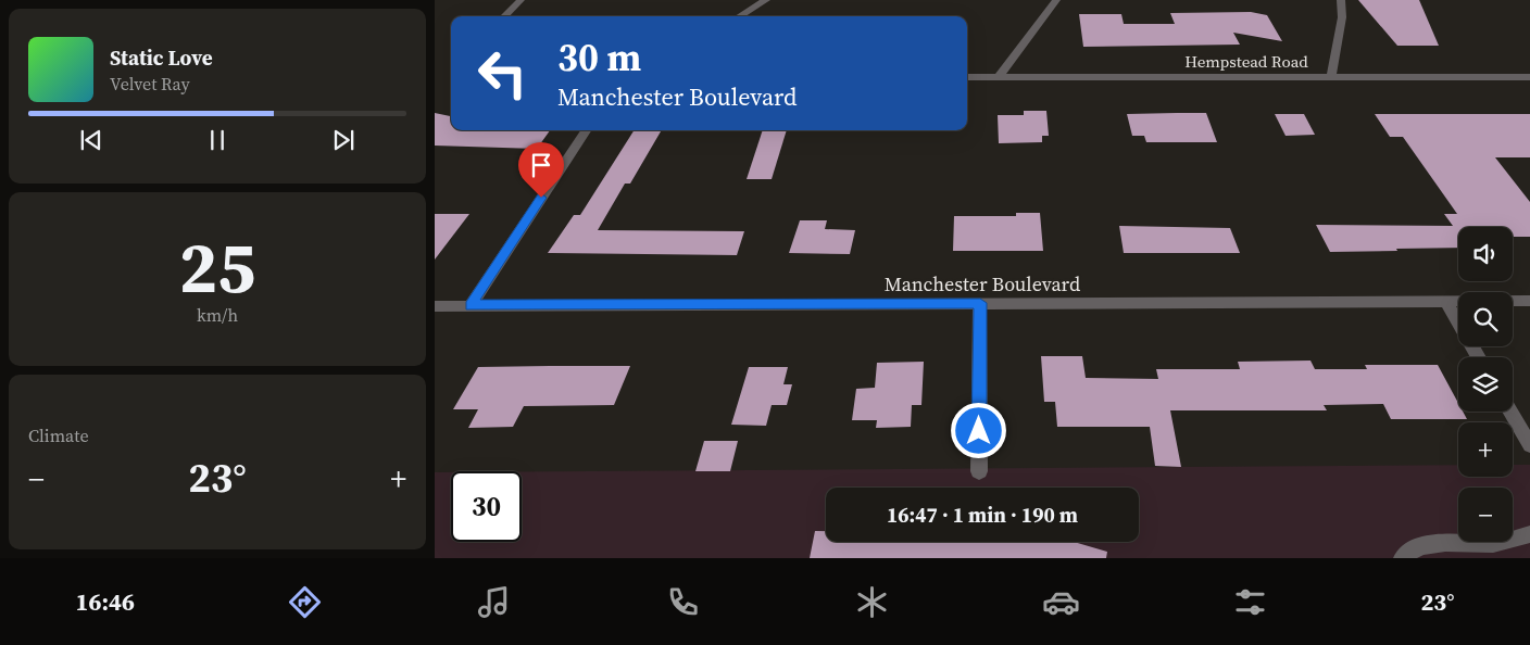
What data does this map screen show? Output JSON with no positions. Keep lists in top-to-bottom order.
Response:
{
  "streets": {
    "street": ["Hempstead Road", "Manchester Boulevard"]
  },
  "page": {
    "turn": ["30 m", "Manchester Boulevard"],
    "song": ["Static Love", "Velvet Ray"],
    "tile": [
      ["25", "km/h"],
      "Climate"
    ],
    "map_buttons": ["+", "−"],
    "heat": ["−", "23°", "+"],
    "limit": "30",
    "trip": "16:47 · 1 min · 190 m",
    "tabs": ["16:46", "23°"]
  }
}
